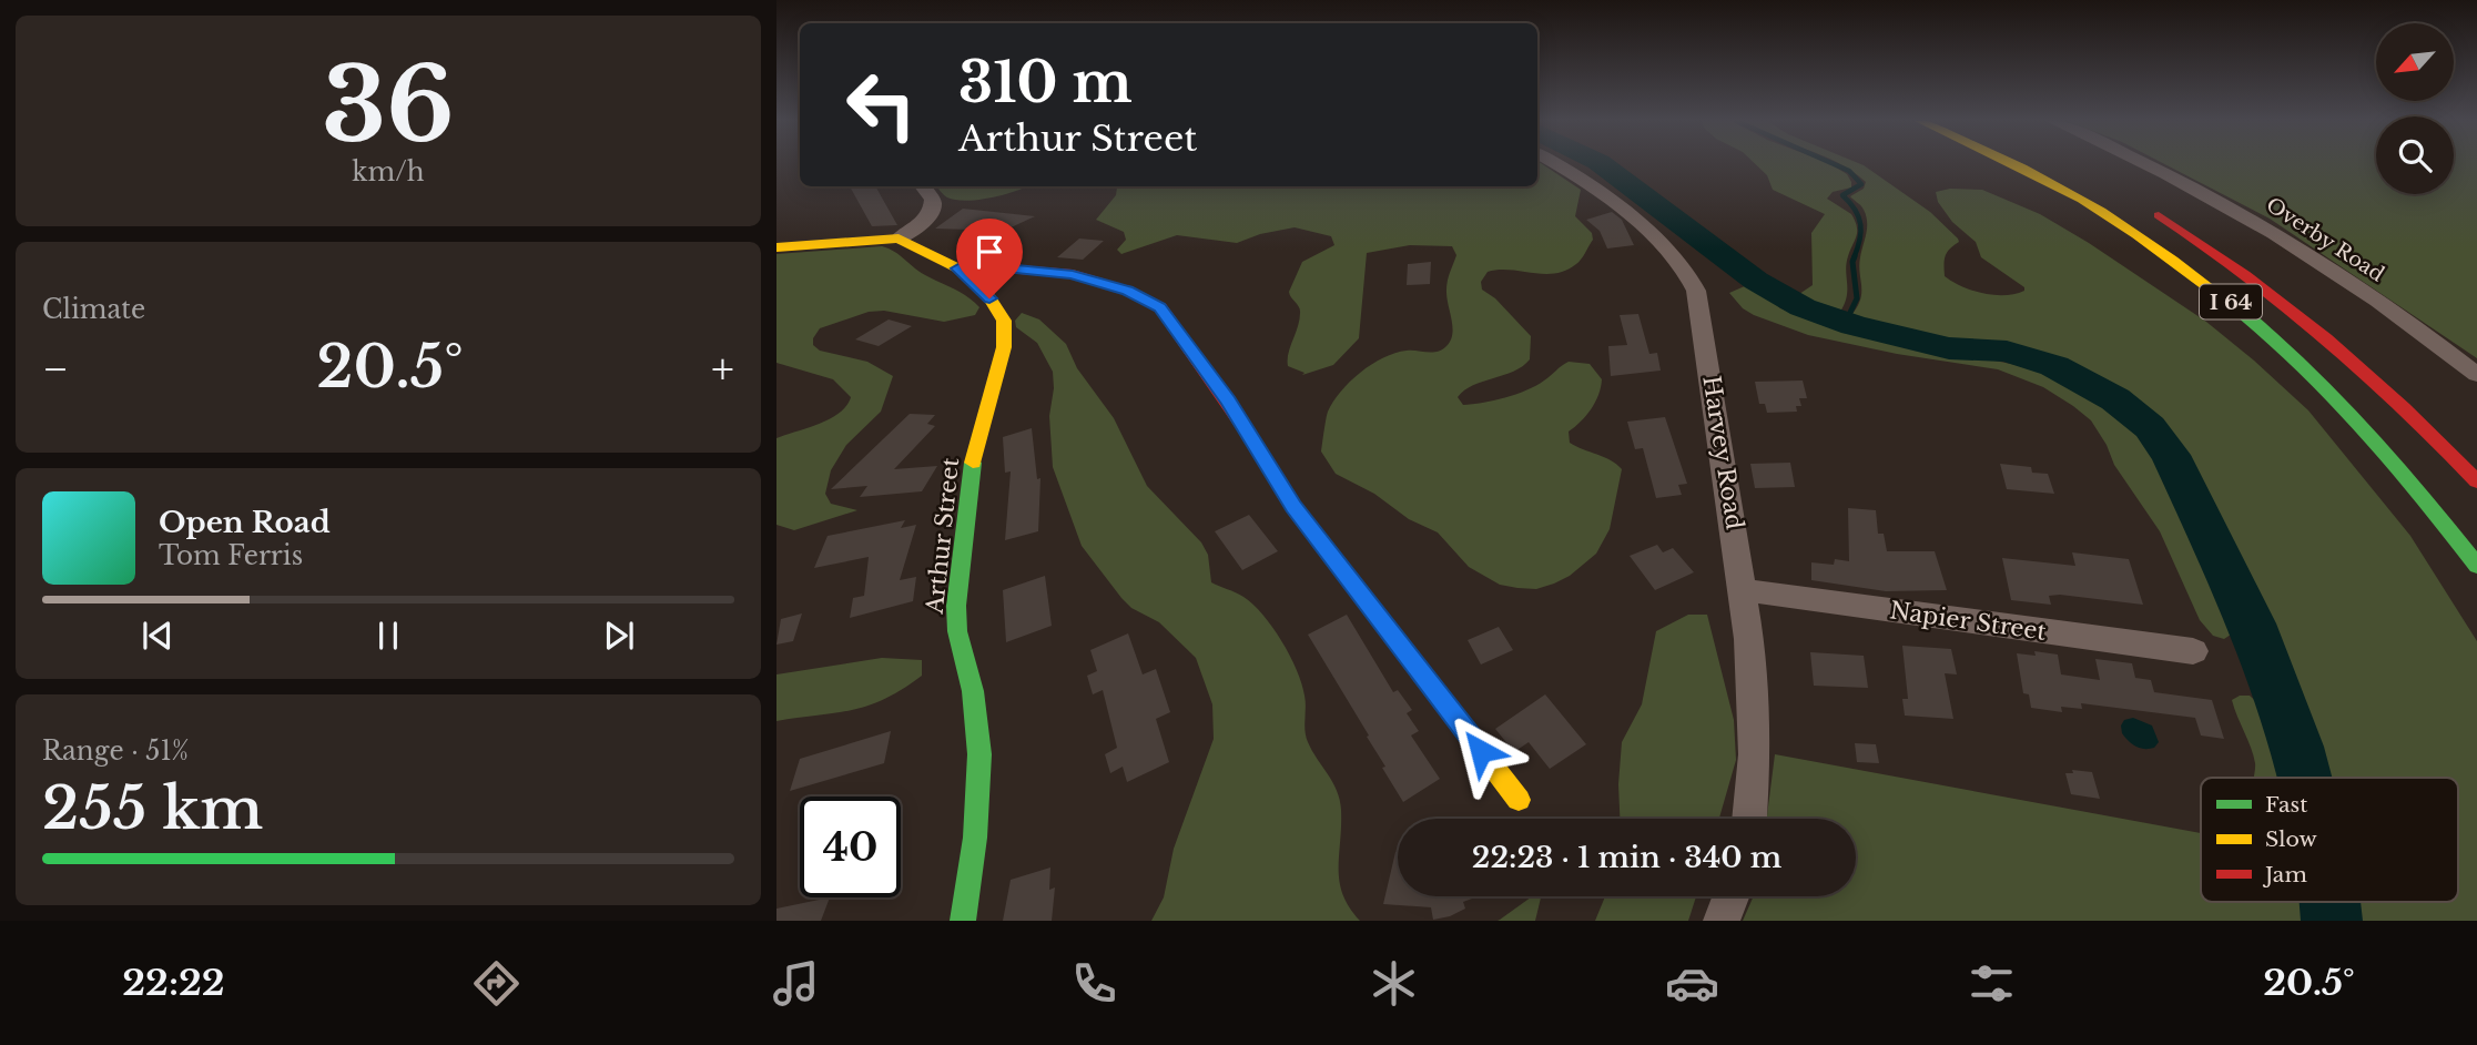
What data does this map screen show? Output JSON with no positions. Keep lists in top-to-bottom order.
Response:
{
  "streets": {
    "main road": ["I 64", "Arthur Street"],
    "street": ["Overby Road", "Harvey Road", "Napier Street"]
  },
  "crossings": [
    ["Harvey Road", "Napier Street"]
  ],
  "legend": ["Fast", "Slow", "Jam"],
  "north": "bottom left",
  "page": {
    "tile": [
      ["36", "km/h"],
      "Climate",
      ["Range · 51%", "255 km"]
    ],
    "turn": ["310 m", "Arthur Street"],
    "heat": ["−", "20.5°", "+"],
    "song": ["Open Road", "Tom Ferris"],
    "limit": "40",
    "trip": "22:23 · 1 min · 340 m",
    "tabs": ["22:22", "20.5°"]
  }
}
